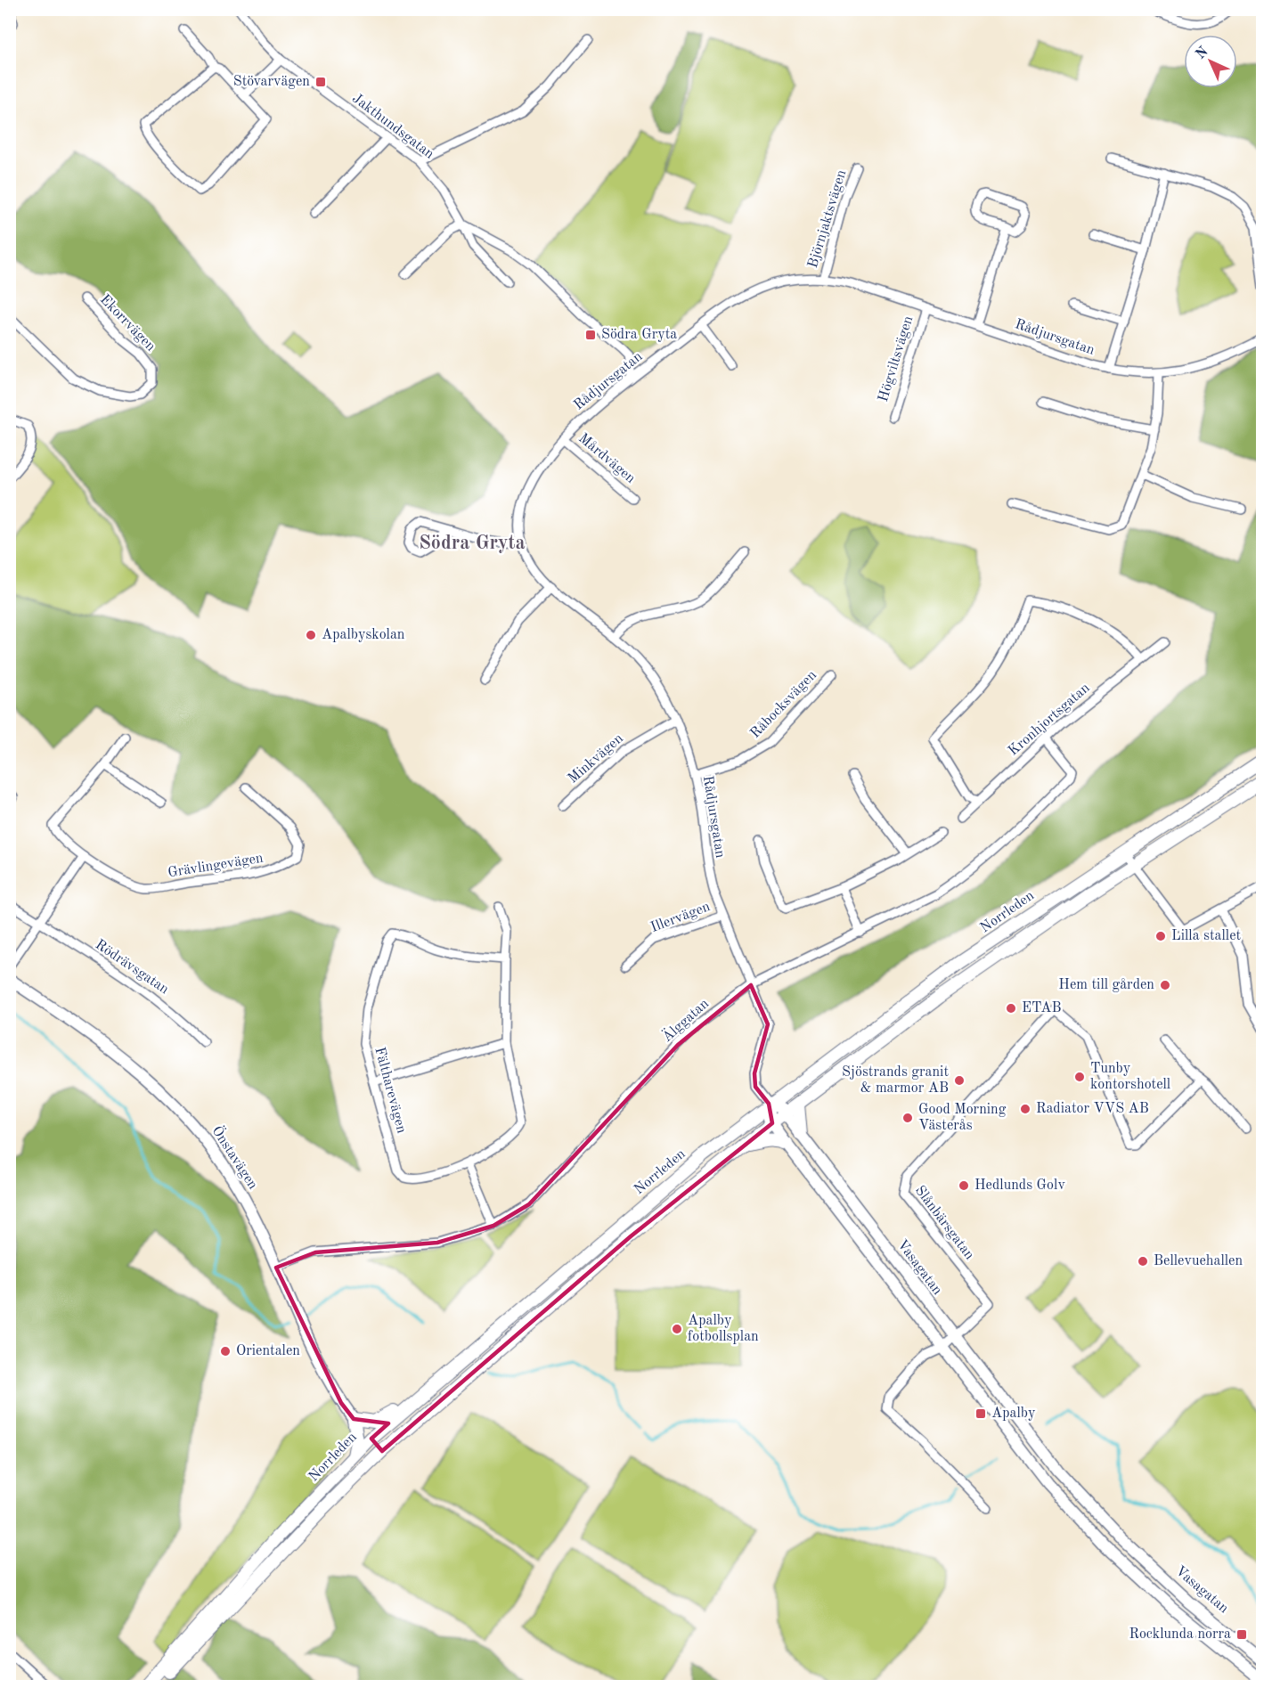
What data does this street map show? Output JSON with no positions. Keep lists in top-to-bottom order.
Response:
{
  "streets": {
    "main road": ["Norrleden"],
    "street": [
      "Jakthundsgatan",
      "Björnjaktsvägen",
      "Ekorrvägen",
      "Rådjursgatan",
      "Högviltsvägen",
      "Mårdvägen",
      "Råbocksvägen",
      "Kronhjortsgatan",
      "Minkvägen",
      "Grävlingevägen",
      "Illervägen",
      "Rödrävsgatan",
      "Älggatan",
      "Fältharevägen",
      "Önstavägen",
      "Slånbärsgatan",
      "Vasagatan"
    ]
  },
  "crossings": [
    ["Björnjaktsvägen", "Rådjursgatan"],
    ["Rådjursgatan", "Högviltsvägen"],
    ["Rådjursgatan", "Mårdvägen"],
    ["Rådjursgatan", "Råbocksvägen"],
    ["Rådjursgatan", "Minkvägen"],
    ["Rådjursgatan", "Norrleden"],
    ["Rådjursgatan", "Illervägen"],
    ["Rådjursgatan", "Älggatan"],
    ["Rådjursgatan", "Vasagatan"],
    ["Kronhjortsgatan", "Älggatan"],
    ["Norrleden", "Vasagatan"],
    ["Älggatan", "Önstavägen"],
    ["Slånbärsgatan", "Vasagatan"]
  ],
  "districts": ["Södra Gryta"],
  "places": {
    "transit": [
      "Stövarvägen",
      "Södra Gryta",
      "Apalby",
      "Rocklunda norra"
    ],
    "other": [
      "Apalbyskolan",
      "Lilla stallet",
      "Hem till gården",
      "ETAB",
      "Tunby kontorshotell",
      "Sjöstrands granit & marmor AB",
      "Radiator VVS AB",
      "Good Morning Västerås",
      "Hedlunds Golv",
      "Bellevuehallen",
      "Apalby fotbollsplan",
      "Orientalen"
    ]
  },
  "north": "top left"
}
